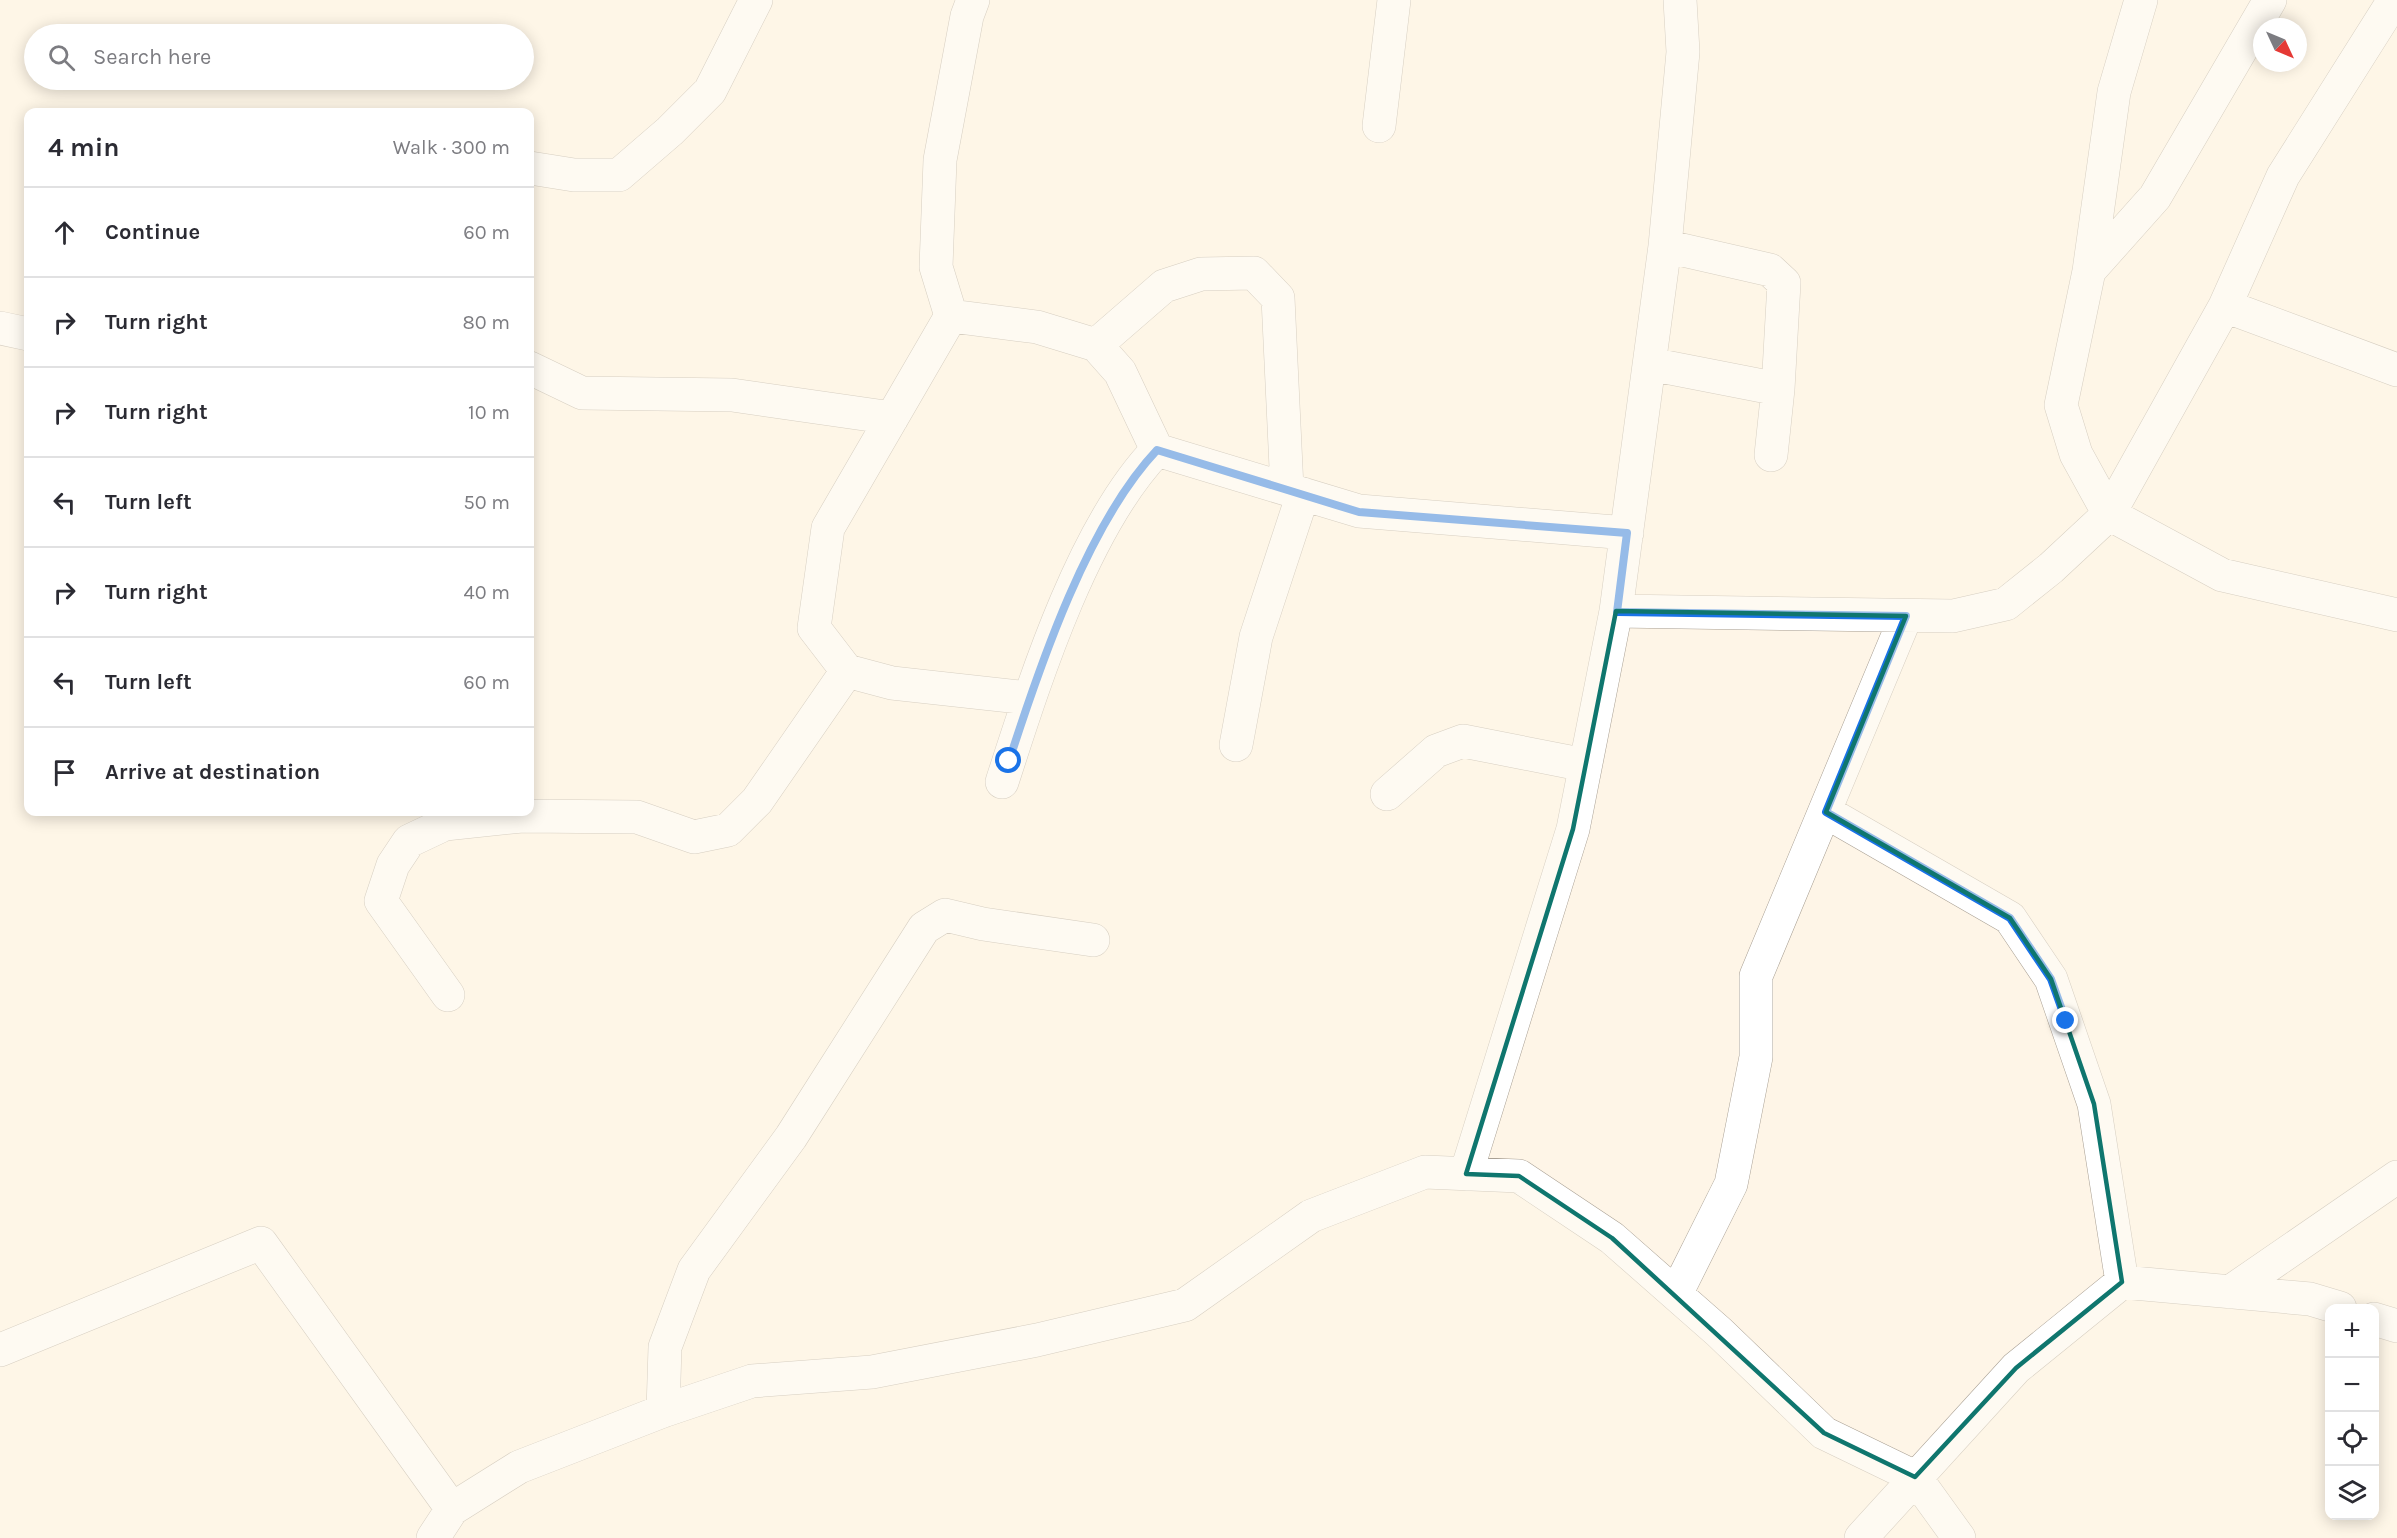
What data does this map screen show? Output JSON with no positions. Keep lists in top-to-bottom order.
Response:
{
  "north": "bottom right",
  "page": {
    "search": "Search here",
    "heading": ["4 min", "Walk · 300 m"],
    "list": [
      ["Continue", "60 m"],
      ["Turn right", "80 m"],
      ["Turn right", "10 m"],
      ["Turn left", "50 m"],
      ["Turn right", "40 m"],
      ["Turn left", "60 m"],
      "Arrive at destination"
    ],
    "map_buttons": ["+", "−"]
  }
}
